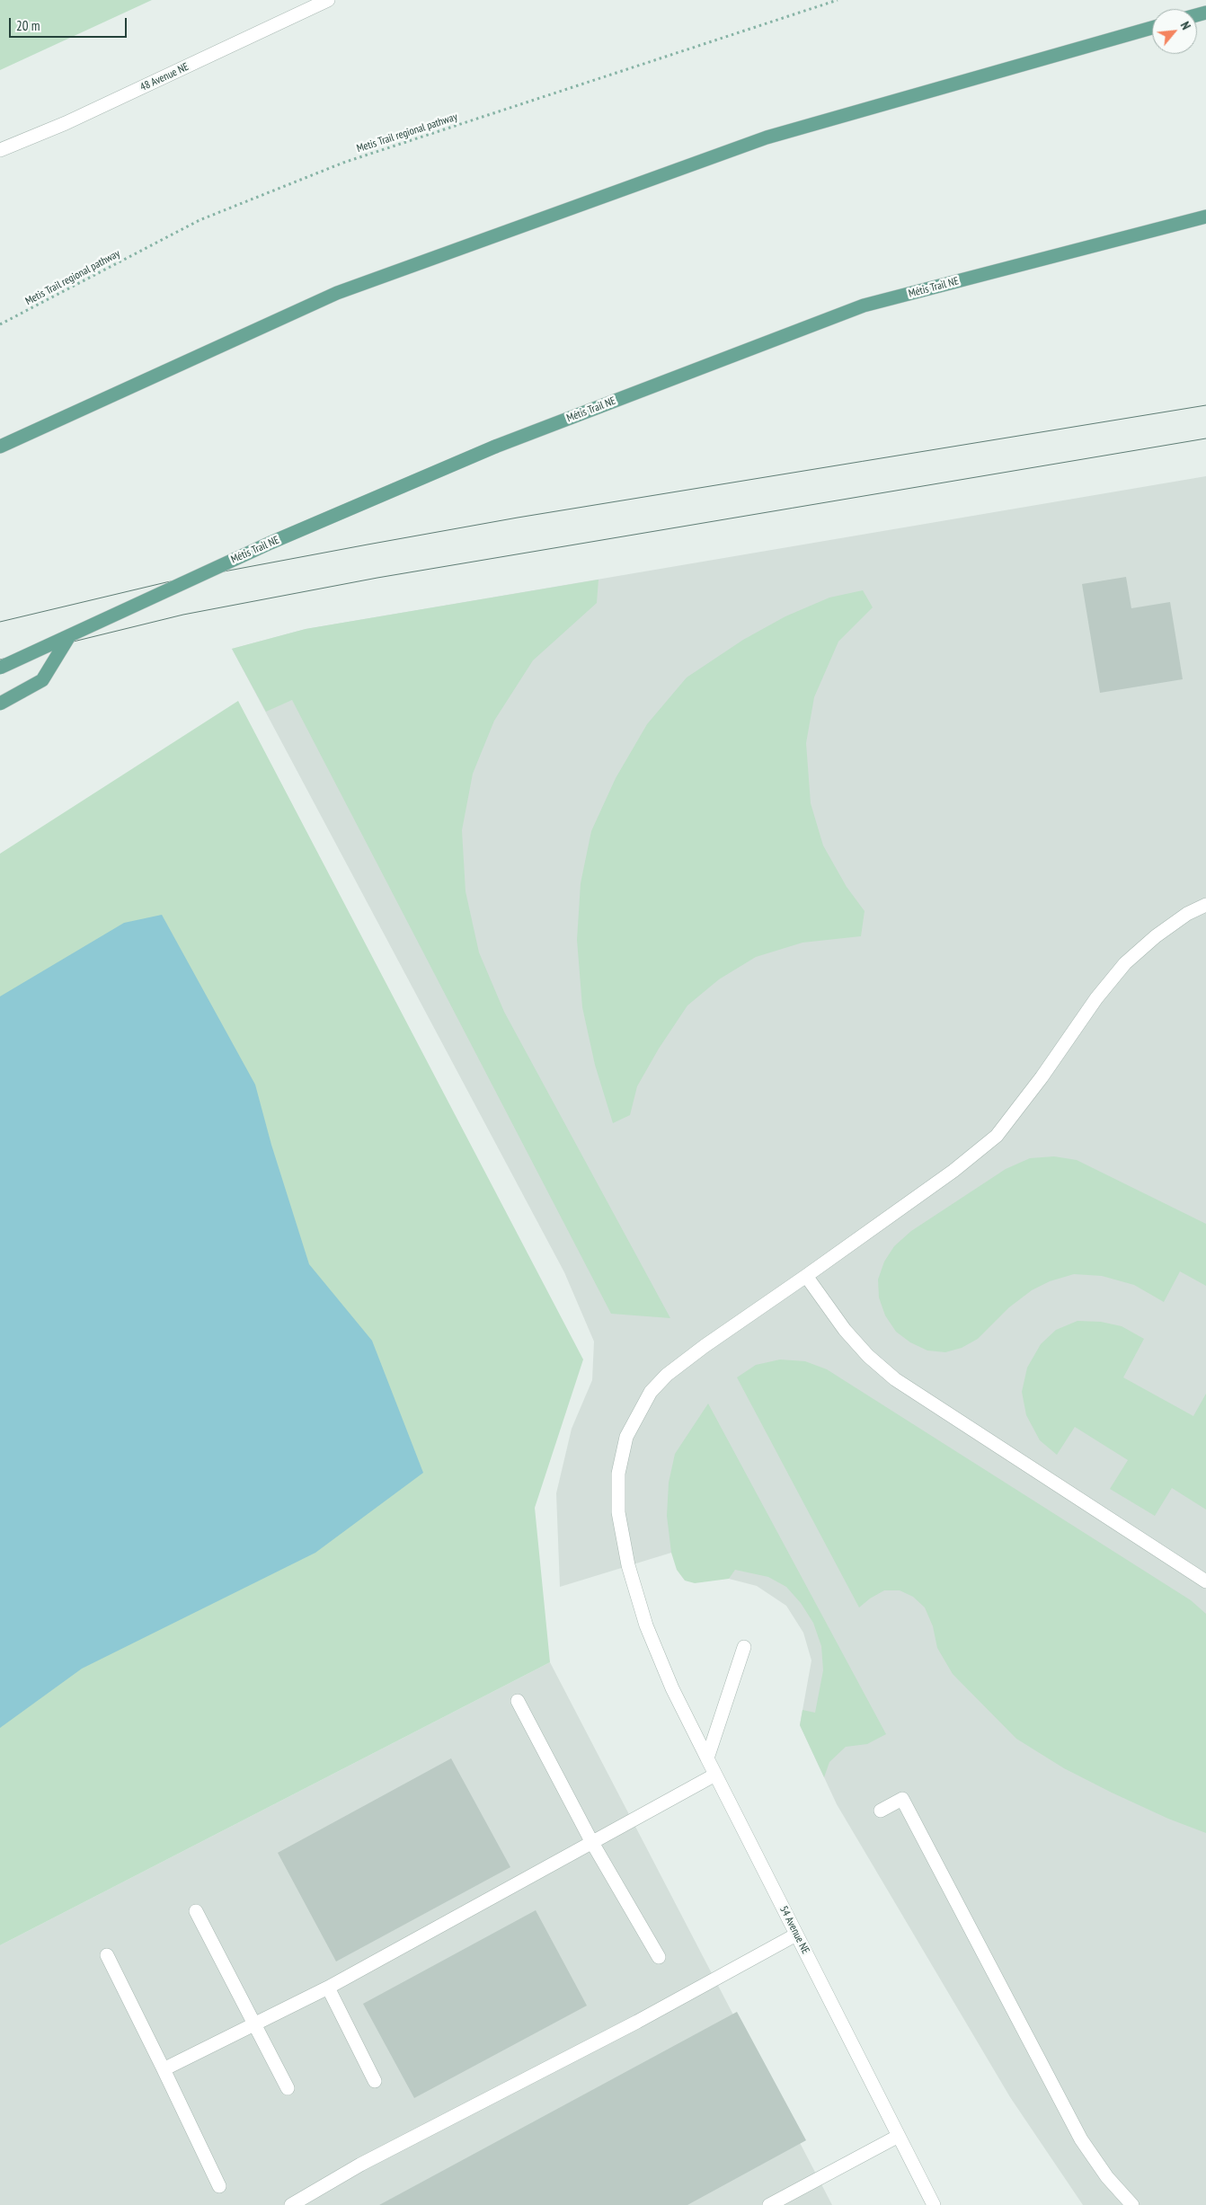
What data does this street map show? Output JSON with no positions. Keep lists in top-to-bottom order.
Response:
{
  "streets": {
    "main road": ["Métis Trail NE"],
    "street": ["48 Avenue NE", "54 Avenue NE"],
    "path": ["Metis Trail regional pathway"]
  },
  "scale_bar": "20 m",
  "north": "top right"
}
